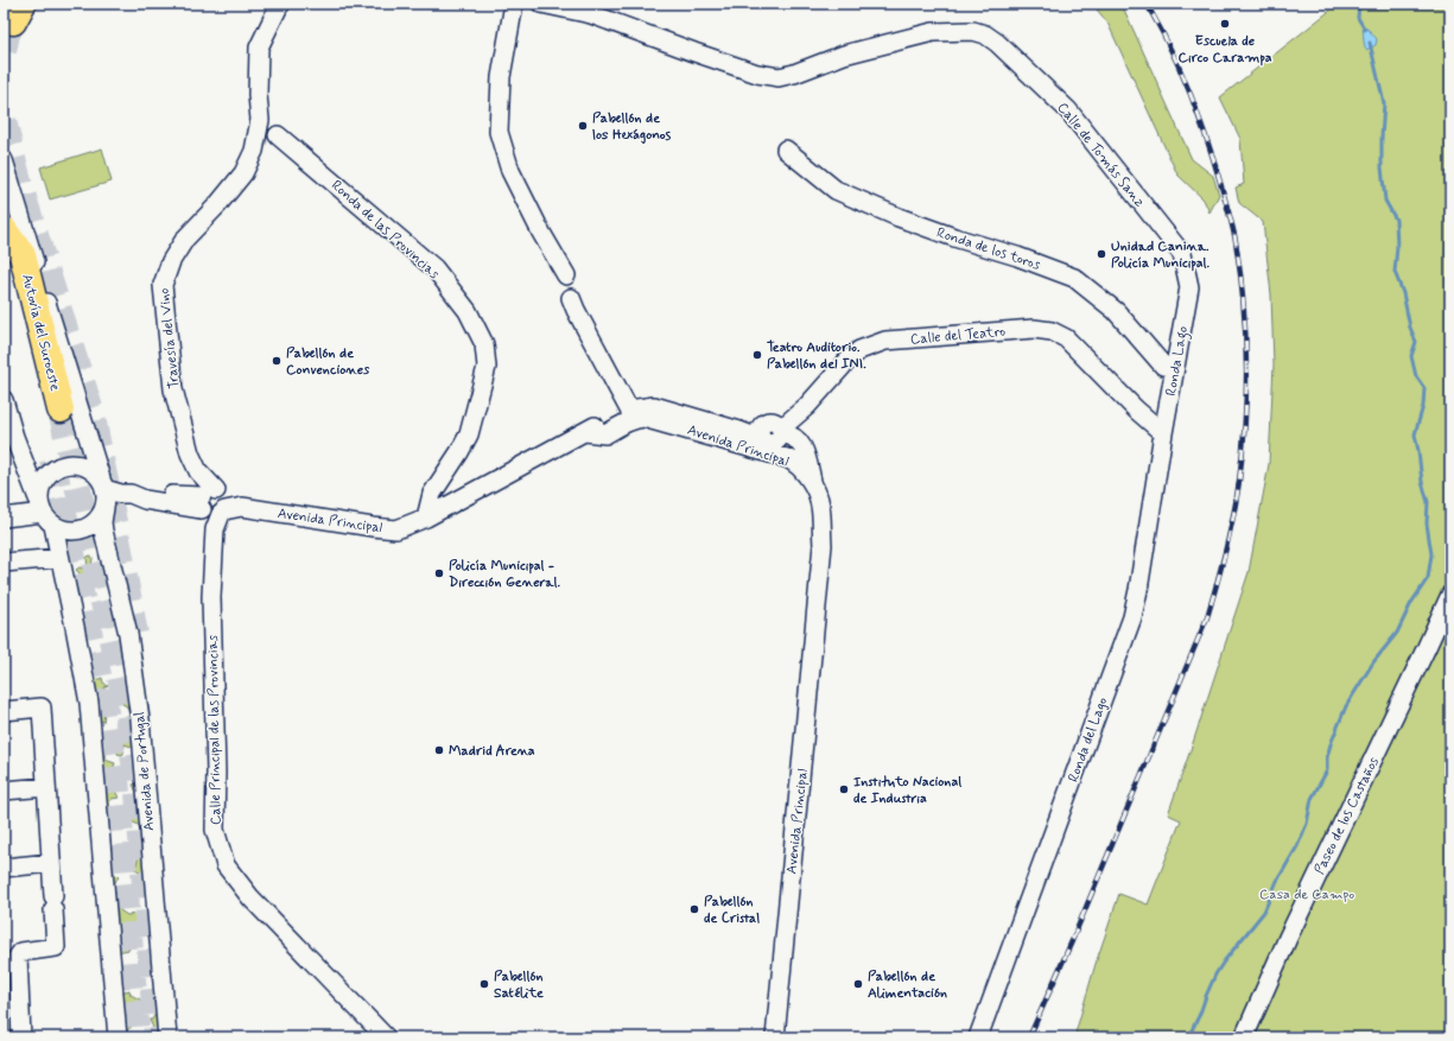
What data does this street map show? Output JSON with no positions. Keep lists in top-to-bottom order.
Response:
{
  "streets": {
    "highway": ["Autovía del Suroeste"],
    "street": [
      "Calle de Tomás Sanz",
      "Ronda de las Provincias",
      "Ronda de los toros",
      "Calle del Teatro",
      "Travesía del Vino",
      "Ronda Lago",
      "Avenida Principal",
      "Calle Principal de las Provincias",
      "Ronda del Lago",
      "Avenida de Portugal",
      "Paseo de los Castaños"
    ]
  },
  "crossings": [
    ["Calle de Tomás Sanz", "Ronda Lago"],
    ["Ronda de las Provincias", "Avenida Principal"],
    ["Ronda de los toros", "Ronda Lago"],
    ["Calle del Teatro", "Ronda Lago"],
    ["Calle del Teatro", "Ronda del Lago"],
    ["Travesía del Vino", "Avenida Principal"],
    ["Travesía del Vino", "Calle Principal de las Provincias"],
    ["Ronda Lago", "Ronda del Lago"],
    ["Avenida Principal", "Calle Principal de las Provincias"],
    ["Avenida Principal", "Avenida de Portugal"]
  ],
  "parks": ["Casa de Campo"],
  "places": [
    "Escuela de Circo Carampa",
    "Pabellón de los Hexágonos",
    "Unidad Canina. Policía Municipal.",
    "Teatro Auditorio. Pabellón del INI.",
    "Pabellón de Convenciones",
    "Policía Municipal - Dirección General.",
    "Madrid Arena",
    "Instituto Nacional de Industria",
    "Pabellón de Cristal",
    "Pabellón Satélite",
    "Pabellón de Alimentación"
  ]
}
